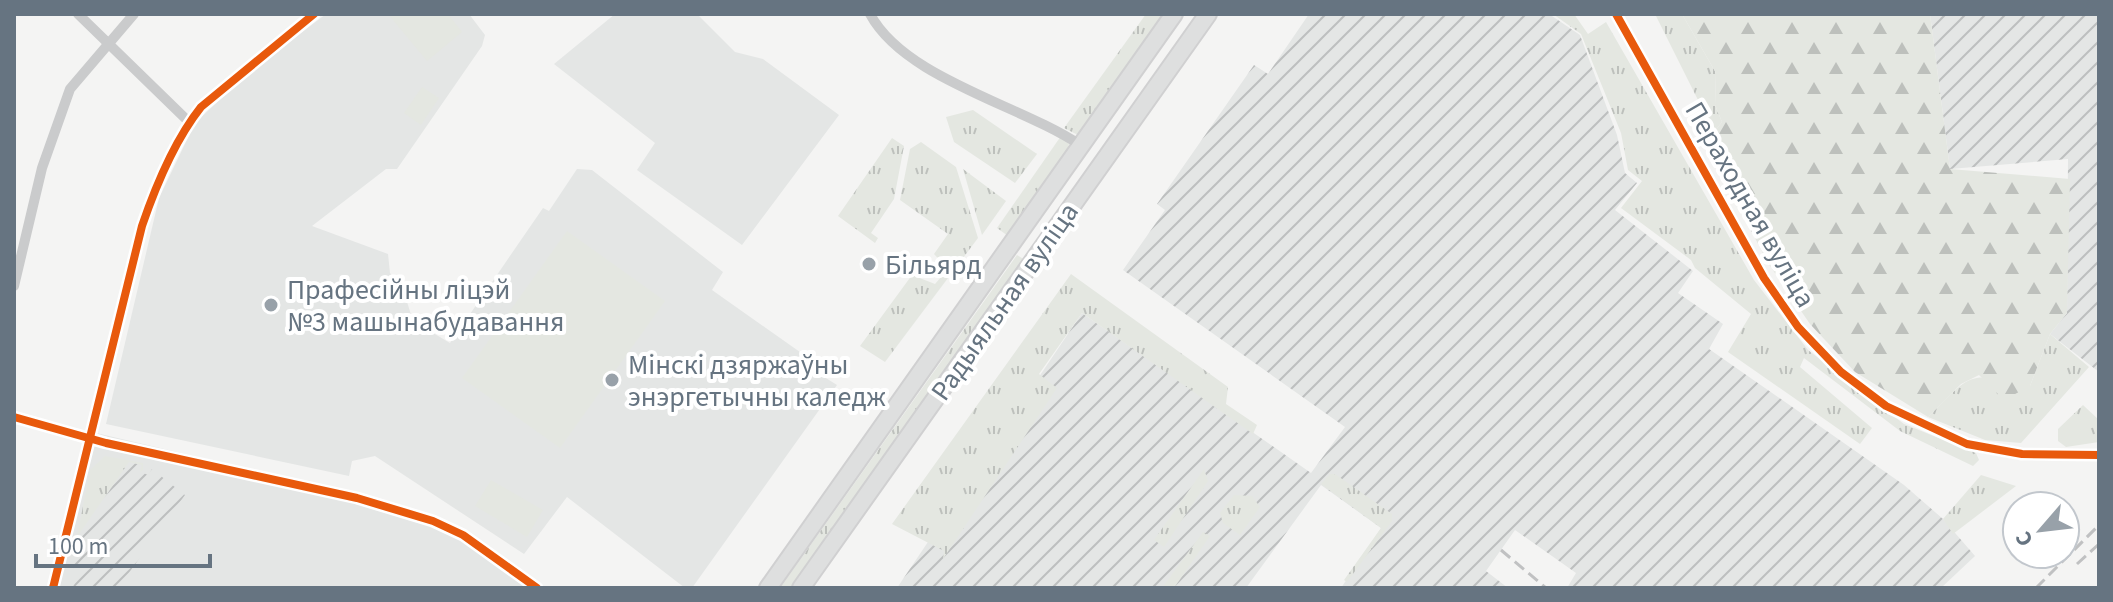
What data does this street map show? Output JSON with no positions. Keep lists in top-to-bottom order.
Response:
{
  "streets": {
    "main road": ["Радыяльная вуліца"],
    "street": ["Пераходная вуліца"]
  },
  "places": ["Більярд", "Прафесійны ліцэй №3 машынабудавання", "Мінскі дзяржаўны энэргетычны каледж"],
  "scale_bar": "100 m",
  "north": "bottom left"
}
